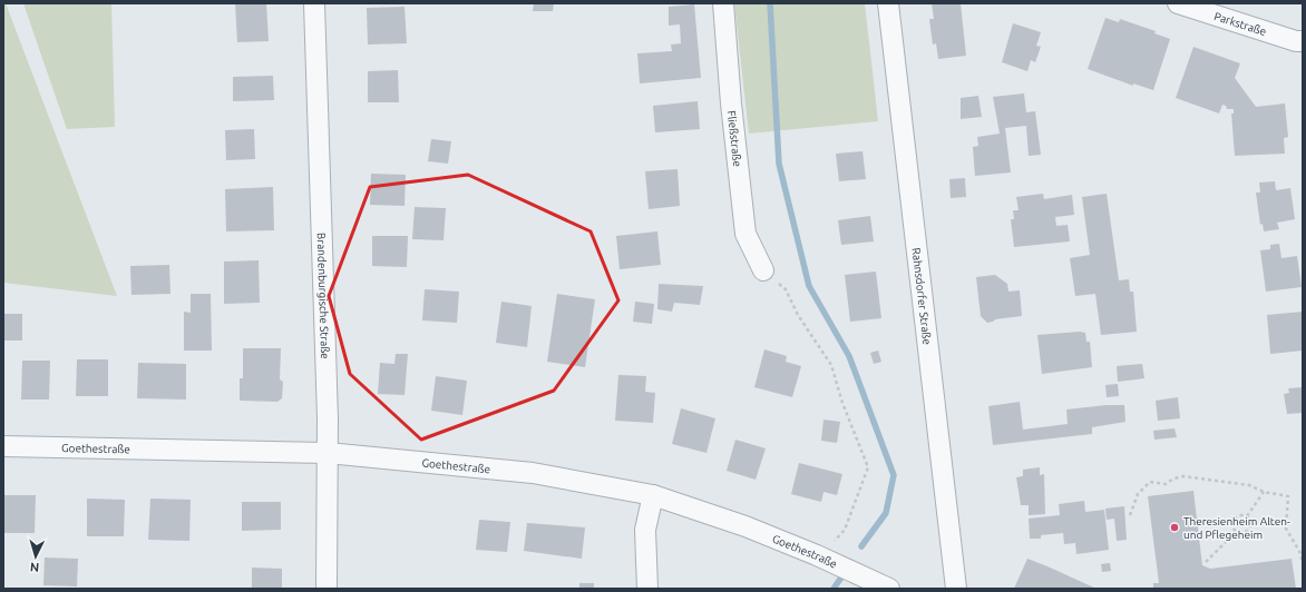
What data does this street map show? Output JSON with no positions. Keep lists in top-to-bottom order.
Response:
{
  "streets": {
    "street": [
      "Parkstraße",
      "Fließstraße",
      "Brandenburgische Straße",
      "Rahnsdorfer Straße",
      "Goethestraße"
    ]
  },
  "crossings": [
    ["Brandenburgische Straße", "Goethestraße"]
  ],
  "places": ["Theresienheim Alten- und Pflegeheim"],
  "north": "bottom"
}
